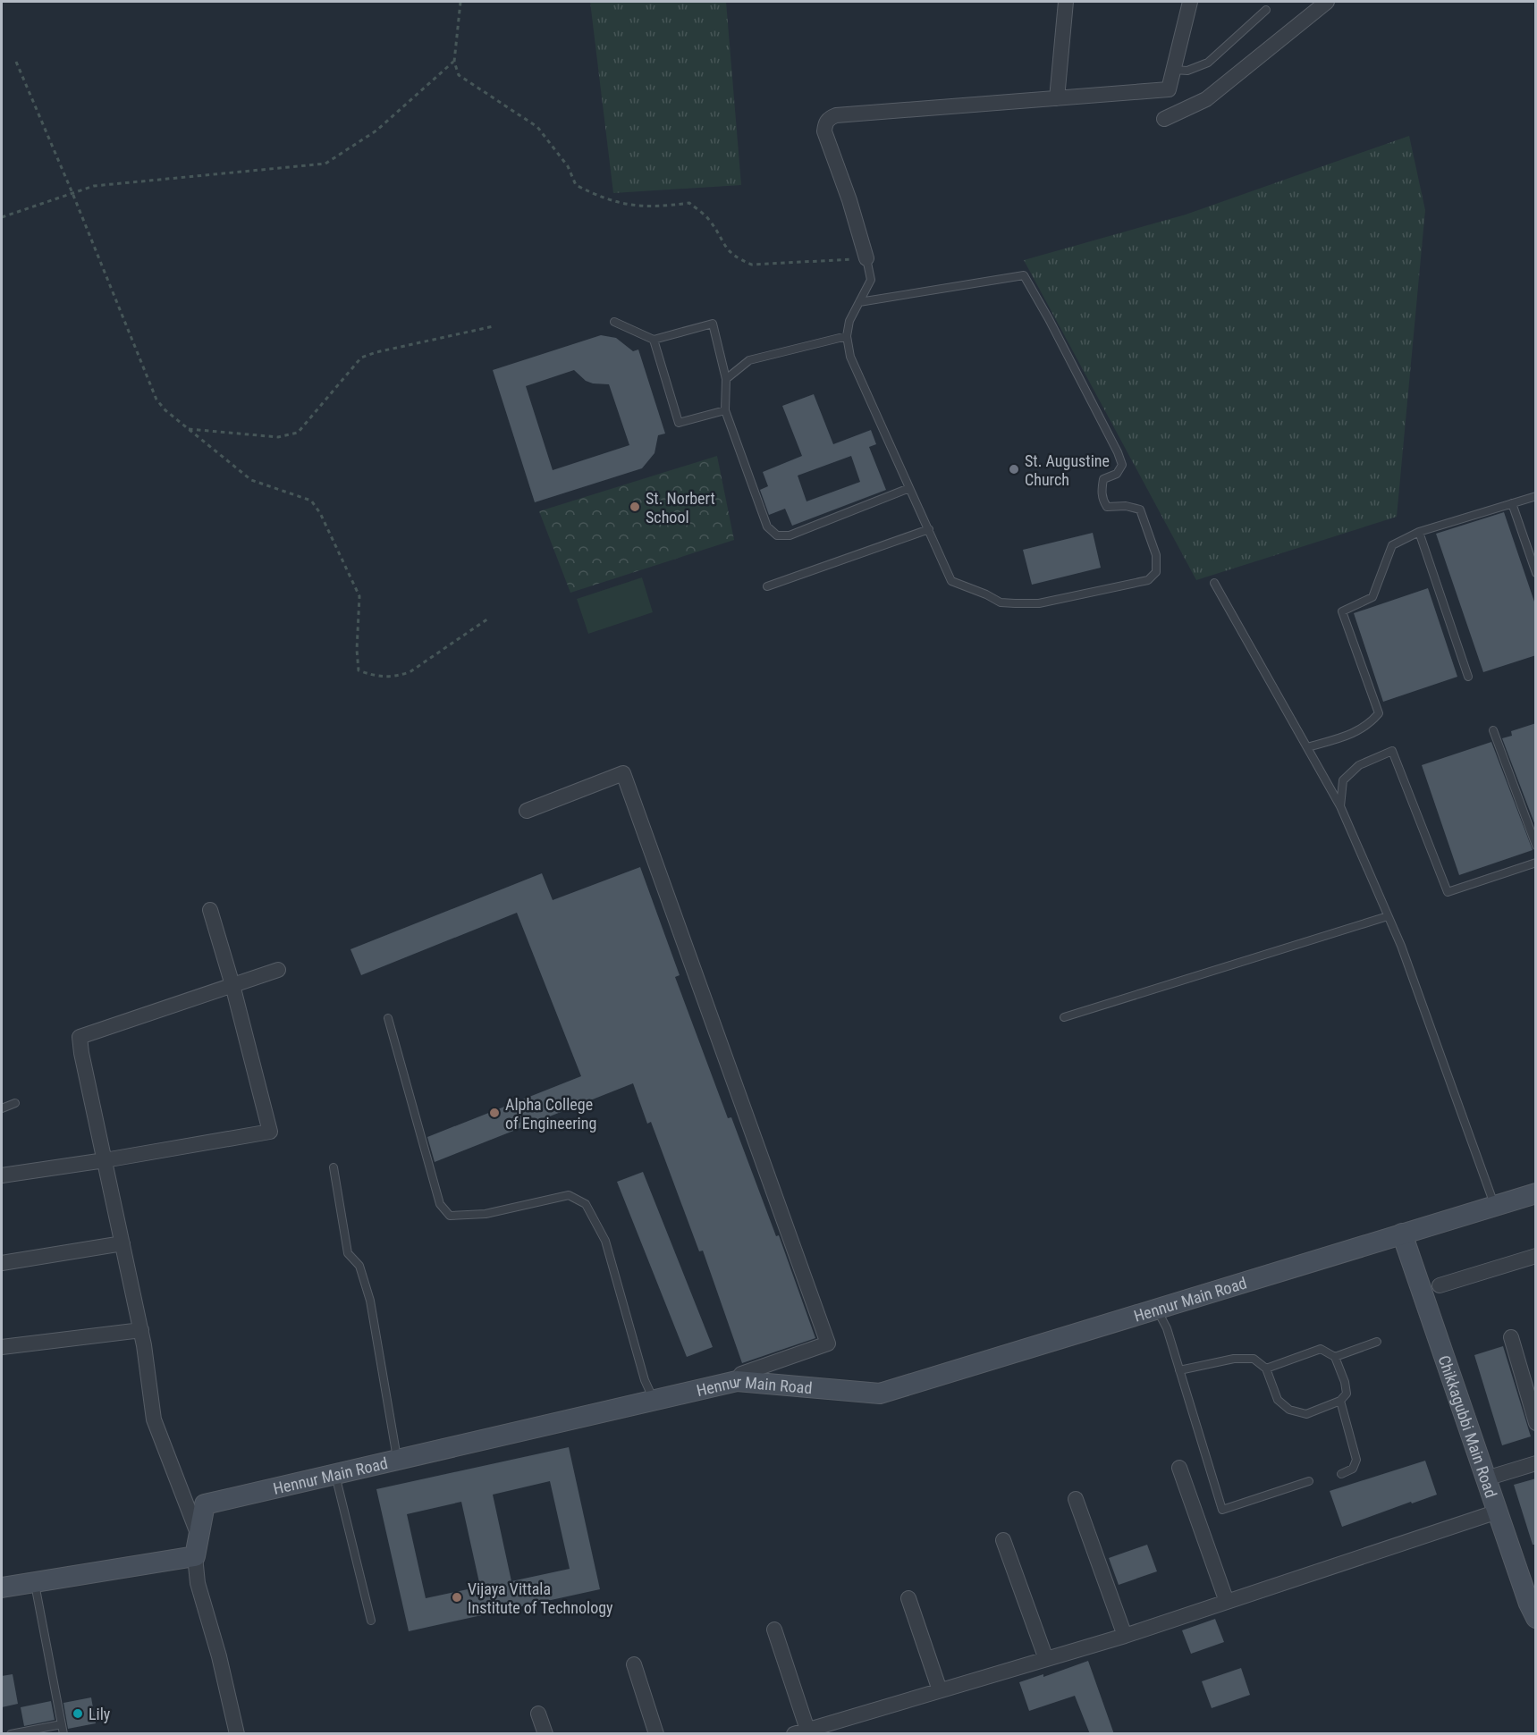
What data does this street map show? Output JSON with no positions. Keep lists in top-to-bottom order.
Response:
{
  "streets": {
    "main road": ["Hennur Main Road", "Chikkagubbi Main Road"]
  },
  "crossings": [
    ["Hennur Main Road", "Chikkagubbi Main Road"]
  ],
  "places": [
    "St. Augustine Church",
    "St. Norbert School",
    "Alpha College of Engineering",
    "Vijaya Vittala Institute of Technology",
    "Lily"
  ]
}
